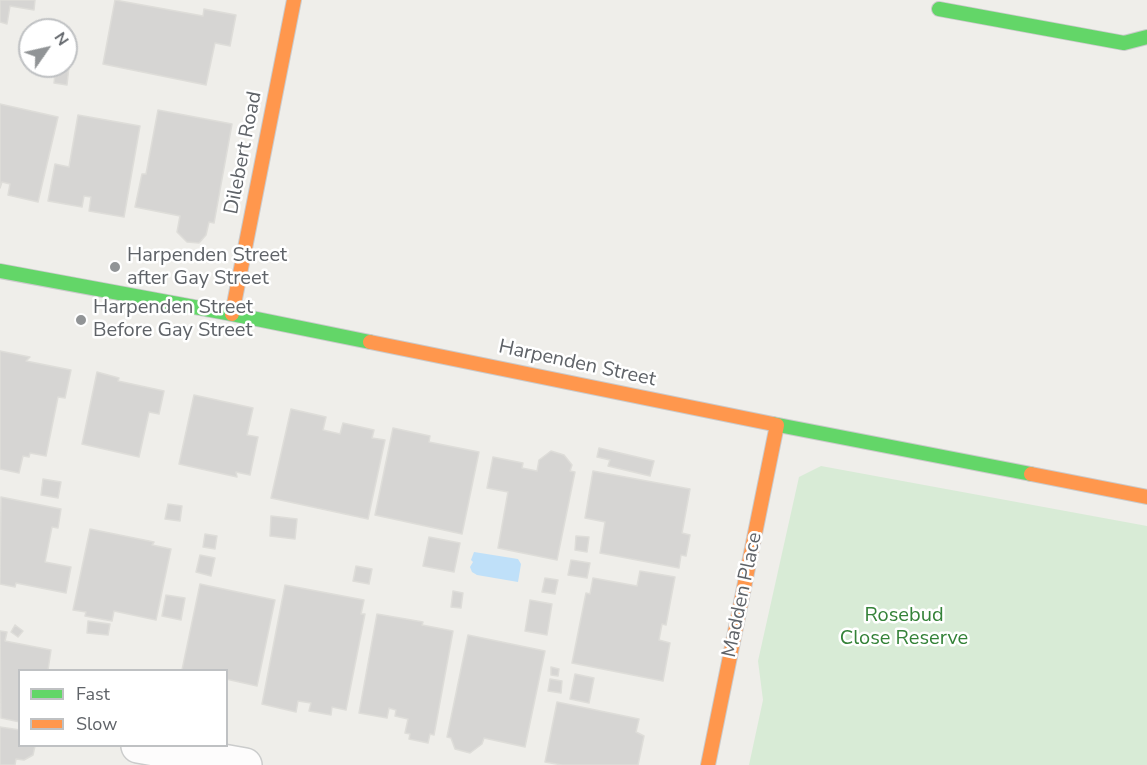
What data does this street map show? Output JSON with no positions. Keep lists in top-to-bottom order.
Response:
{
  "streets": {
    "street": ["Dilebert Road", "Harpenden Street", "Madden Place"]
  },
  "crossings": [
    ["Dilebert Road", "Harpenden Street"],
    ["Harpenden Street", "Madden Place"]
  ],
  "parks": ["Rosebud Close Reserve"],
  "places": ["Harpenden Street after Gay Street", "Harpenden Street Before Gay Street"],
  "legend": ["Fast", "Slow"],
  "north": "top right"
}
